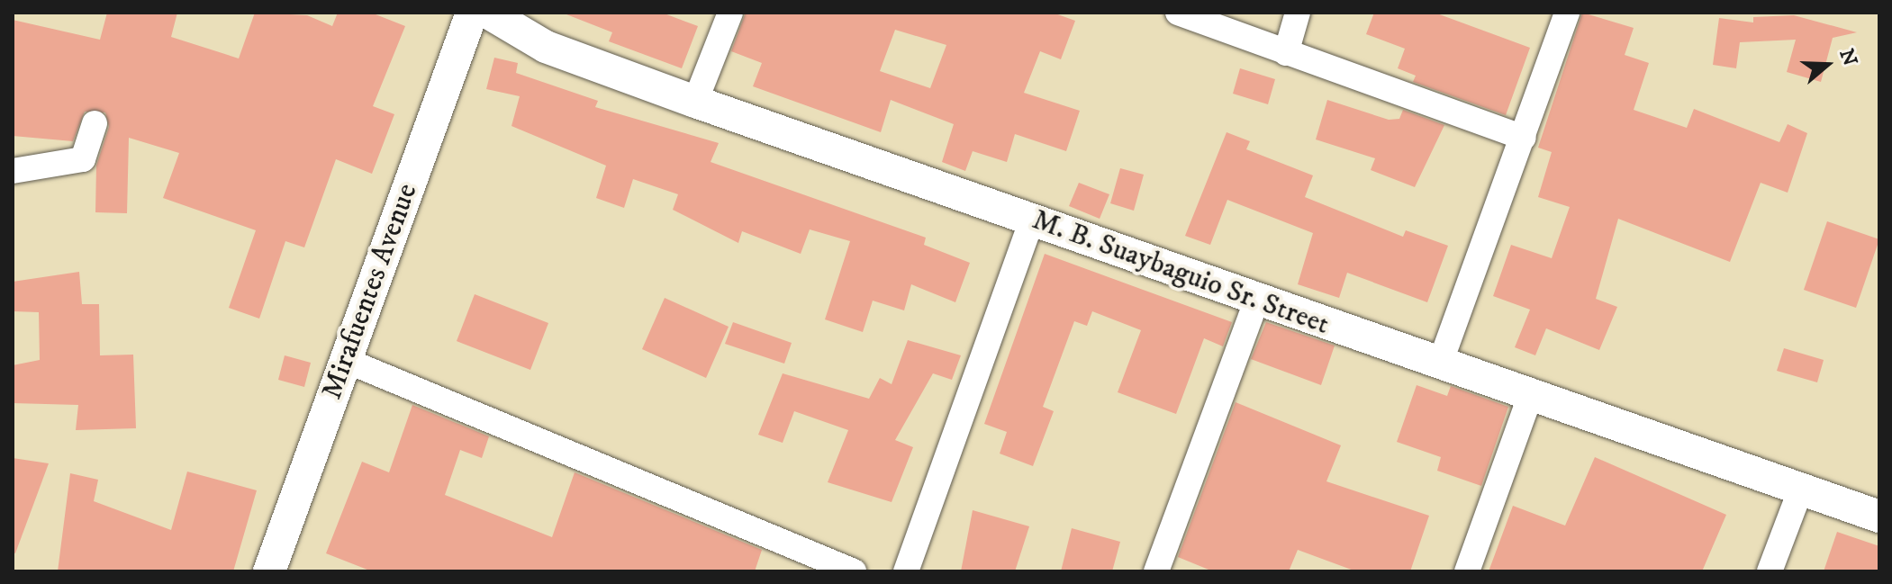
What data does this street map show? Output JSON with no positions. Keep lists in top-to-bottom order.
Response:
{
  "streets": {
    "street": ["M. B. Suaybaguio Sr. Street", "Mirafuentes Avenue"]
  },
  "north": "right"
}
